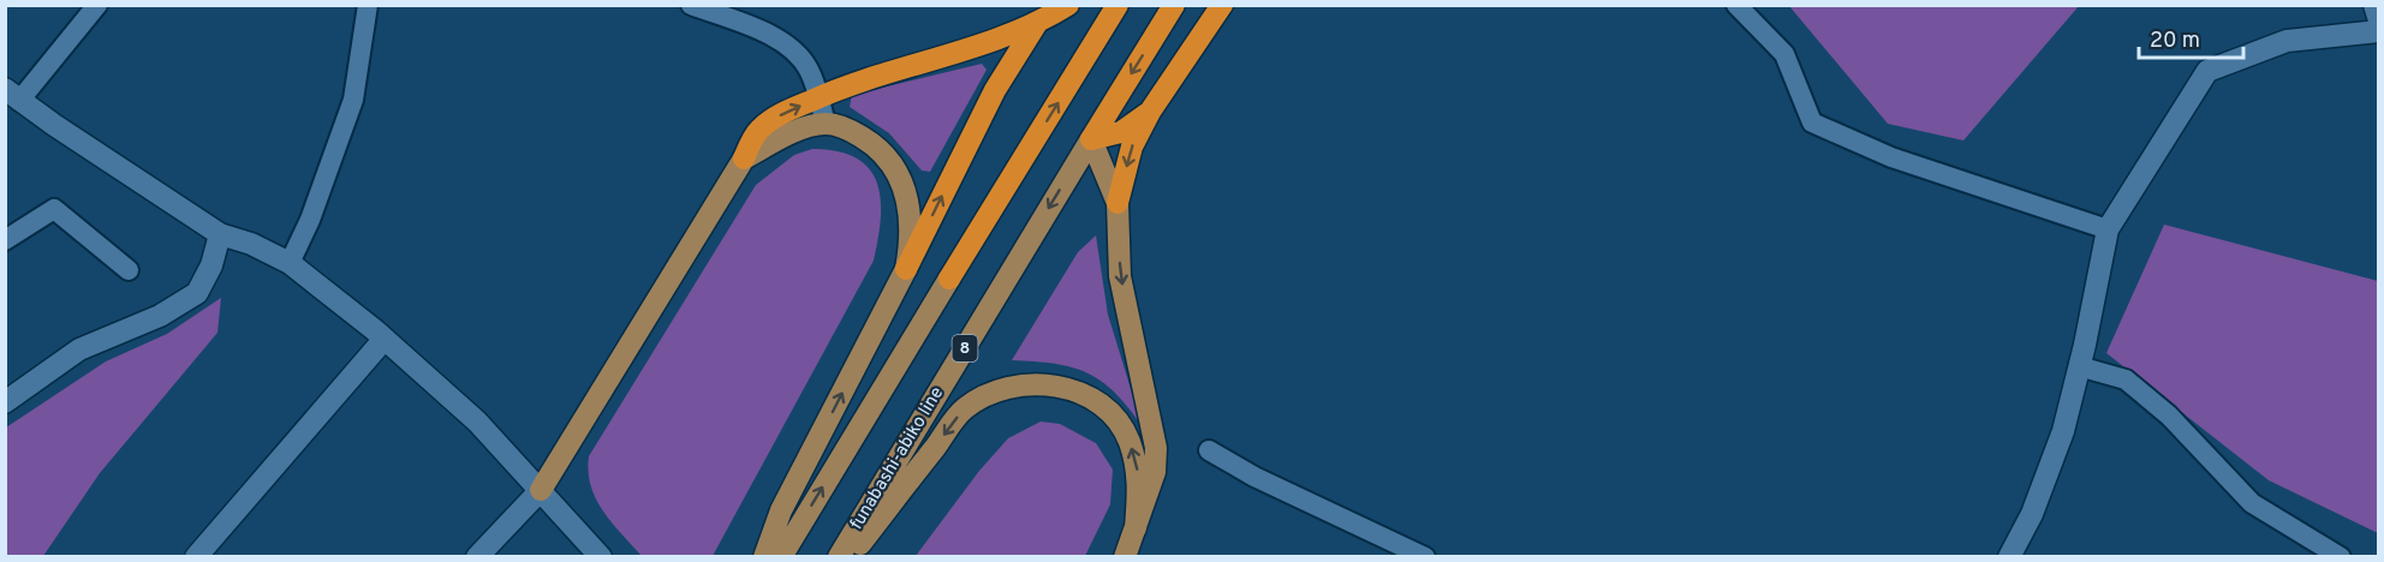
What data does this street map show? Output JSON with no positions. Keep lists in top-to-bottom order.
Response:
{
  "streets": {
    "main road": ["8", "funabashi-abiko line"]
  },
  "scale_bar": "20 m"
}
